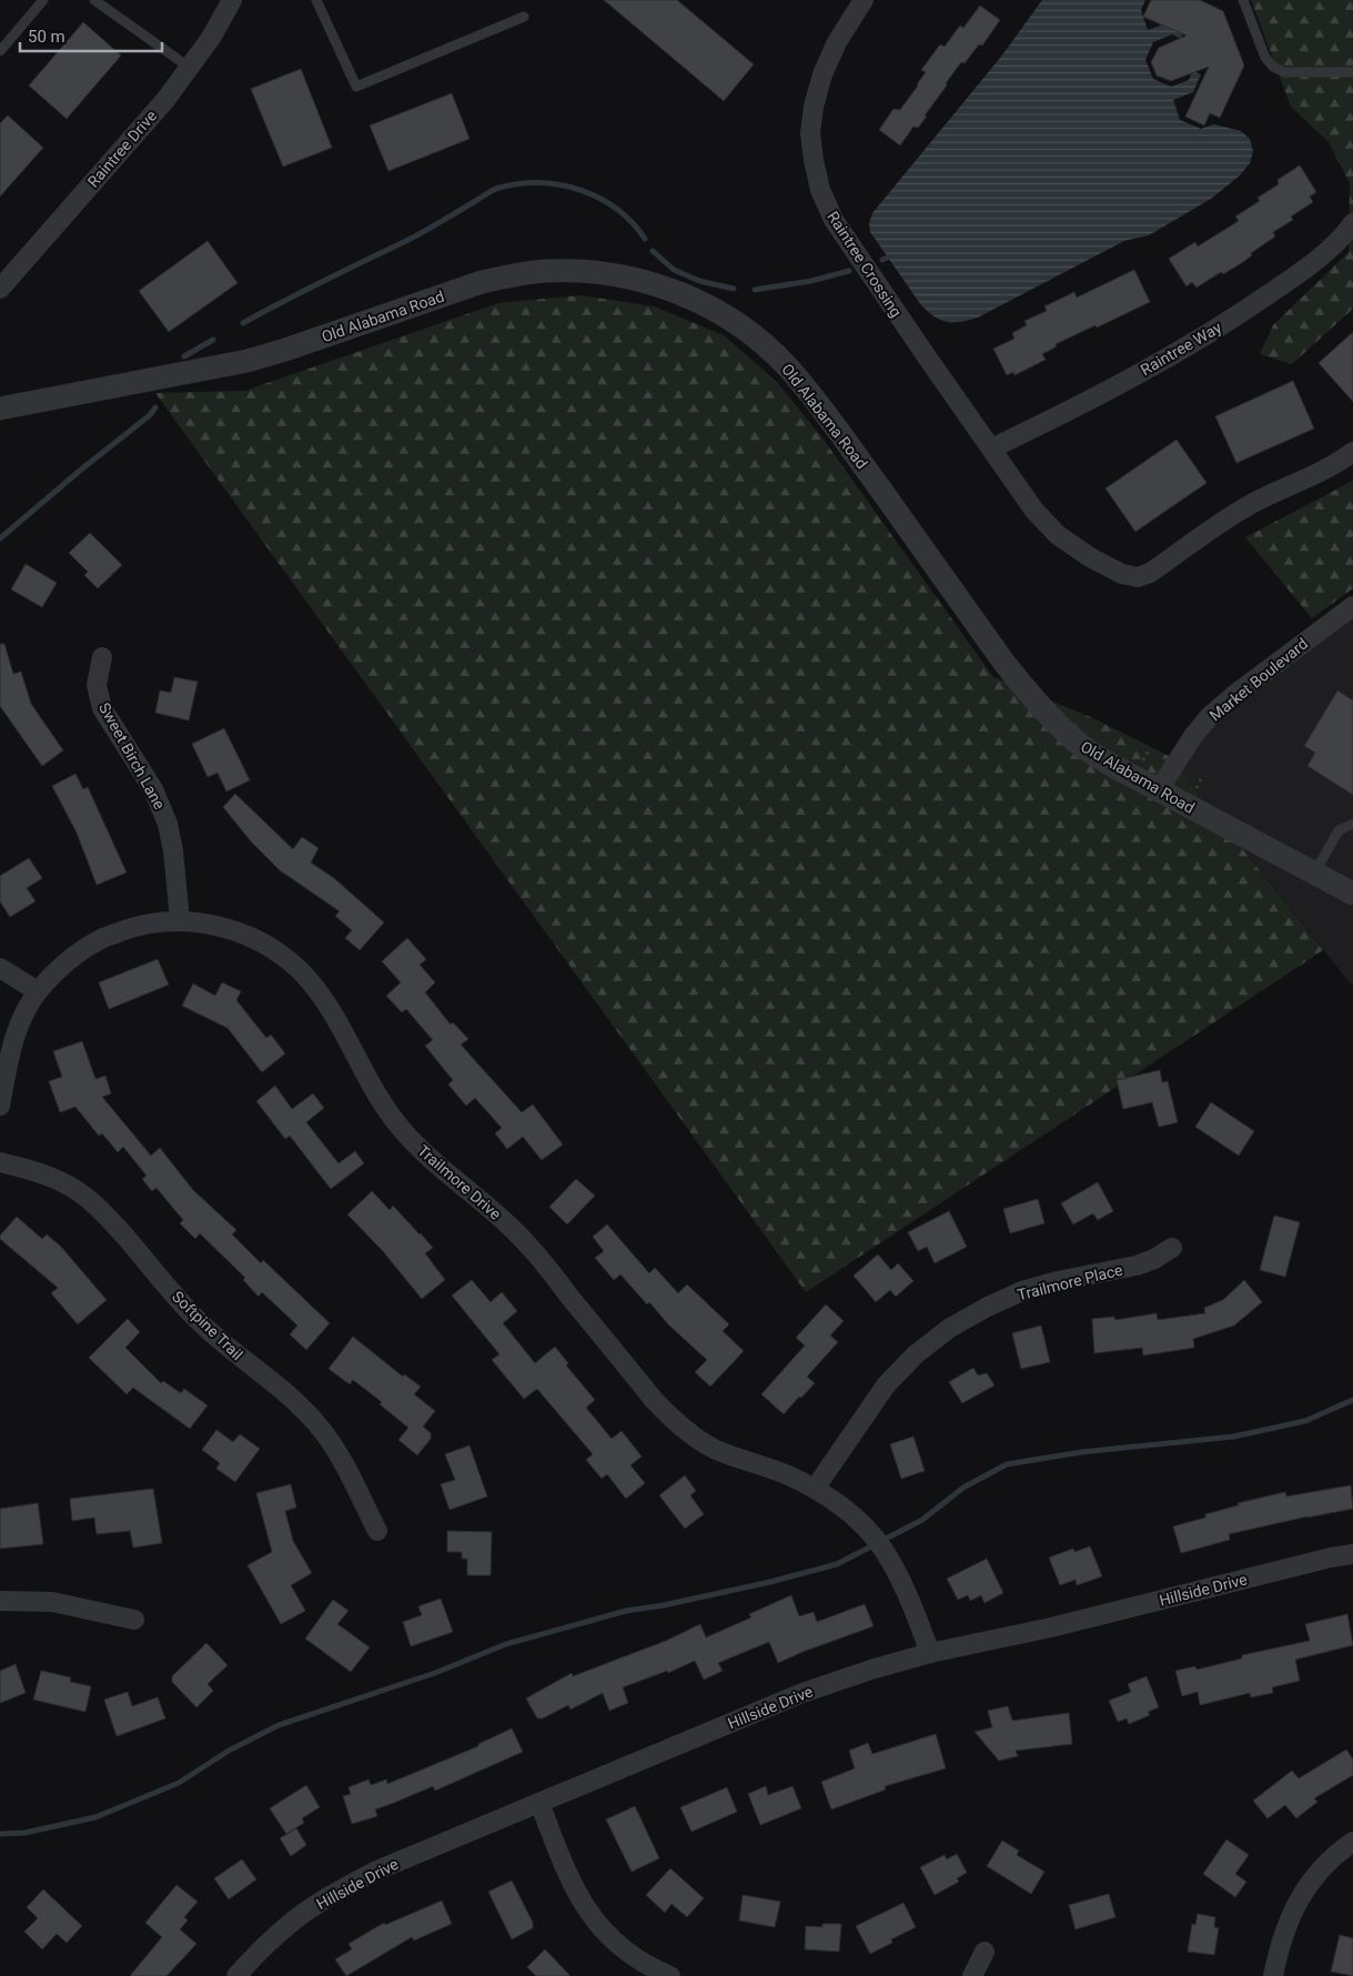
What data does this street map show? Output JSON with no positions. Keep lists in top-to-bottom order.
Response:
{
  "streets": {
    "street": [
      "Raintree Drive",
      "Raintree Crossing",
      "Old Alabama Road",
      "Raintree Way",
      "Market Boulevard",
      "Sweet Birch Lane",
      "Trailmore Drive",
      "Trailmore Place",
      "Softpine Trail",
      "Hillside Drive"
    ]
  },
  "crossings": [
    ["Raintree Crossing", "Raintree Way"],
    ["Old Alabama Road", "Market Boulevard"],
    ["Sweet Birch Lane", "Trailmore Drive"],
    ["Trailmore Drive", "Trailmore Place"],
    ["Trailmore Drive", "Hillside Drive"]
  ],
  "scale_bar": "50 m"
}
